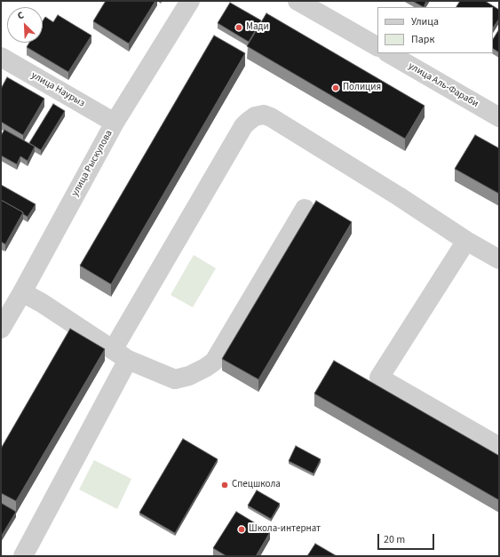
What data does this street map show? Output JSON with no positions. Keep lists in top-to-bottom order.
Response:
{
  "streets": {
    "street": ["улица Аль-Фараби", "улица Наурыз", "улица Рыскулова"]
  },
  "crossings": [
    ["улица Наурыз", "улица Рыскулова"]
  ],
  "places": [
    "Мади",
    "Полиция",
    "Спецшкола",
    "Школа-интернат"
  ],
  "legend": ["Улица", "Парк"],
  "scale_bar": "20 m",
  "north": "top left"
}
